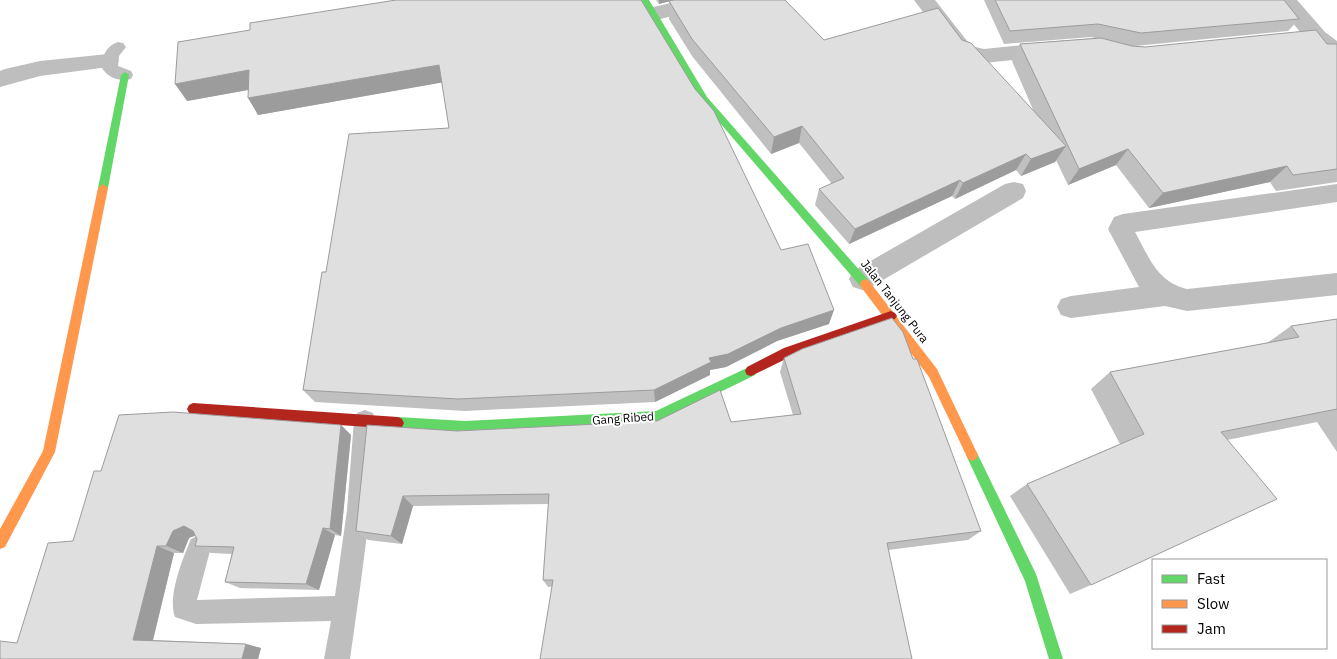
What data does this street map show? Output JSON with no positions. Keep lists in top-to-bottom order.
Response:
{
  "streets": {
    "street": ["Jalan Tanjung Pura", "Gang Ribed"]
  },
  "crossings": [
    ["Jalan Tanjung Pura", "Gang Ribed"]
  ],
  "legend": ["Fast", "Slow", "Jam"]
}
